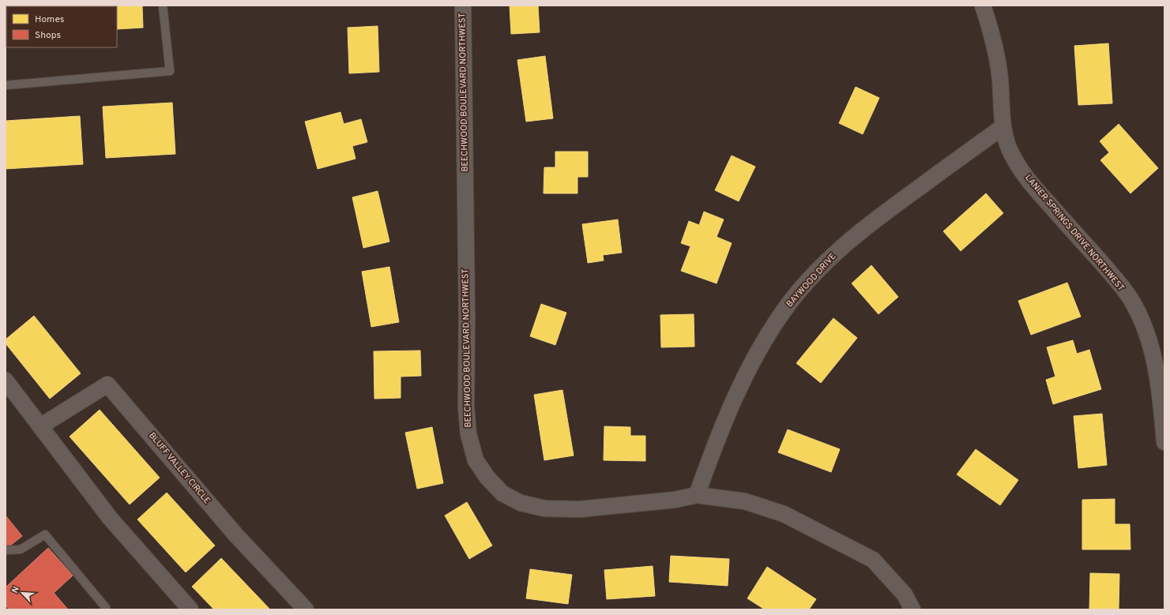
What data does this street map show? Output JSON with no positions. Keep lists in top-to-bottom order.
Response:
{
  "streets": {
    "street": [
      "BEECHWOOD BOULEVARD NORTHWEST",
      "LANIER SPRINGS DRIVE NORTHWEST",
      "BAYWOOD DRIVE",
      "BLUFF VALLEY CIRCLE"
    ]
  },
  "crossings": [
    ["BEECHWOOD BOULEVARD NORTHWEST", "BAYWOOD DRIVE"],
    ["LANIER SPRINGS DRIVE NORTHWEST", "BAYWOOD DRIVE"]
  ],
  "legend": ["Homes", "Shops"],
  "north": "top left"
}
